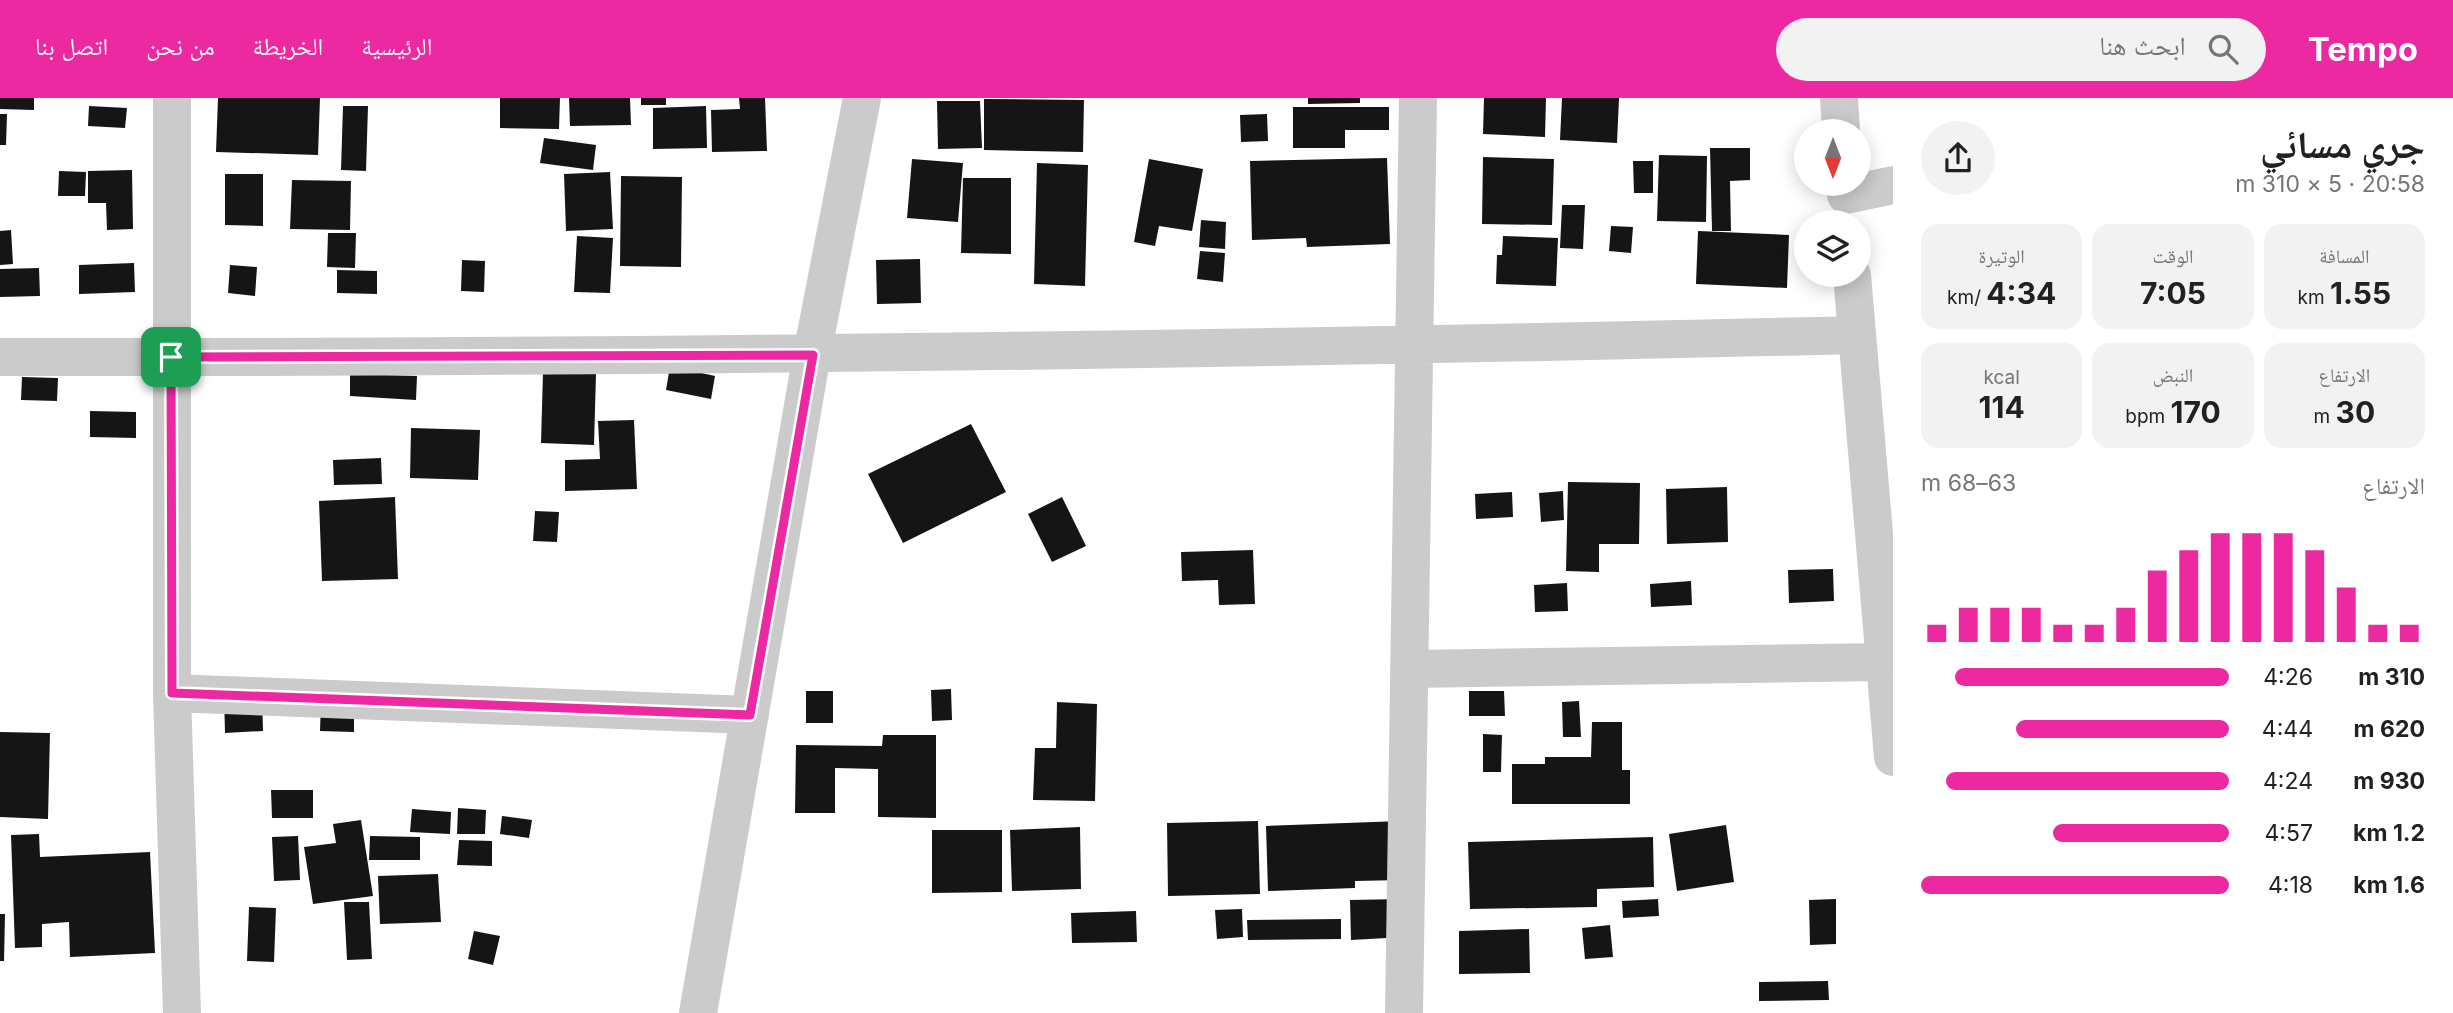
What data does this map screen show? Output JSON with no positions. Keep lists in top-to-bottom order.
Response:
{
  "north": "bottom",
  "page": {
    "header": "Tempo",
    "search": "ابحث هنا",
    "nav": [
      "الرئيسية",
      "الخريطة",
      "من نحن",
      "اتصل بنا"
    ],
    "heading": ["جري مسائي", "20:58 · 5 × 310 m"],
    "stats": [
      ["المسافة", "1.55 km"],
      ["الوقت", "7:05"],
      ["الوتيرة", "4:34 /km"],
      ["الارتفاع", "30 m"],
      ["النبض", "170 bpm"],
      ["kcal", "114"]
    ],
    "chart": ["الارتفاع", "63–68 m"],
    "list": [
      {
        "name": "310 m",
        "note": "4:26"
      },
      {
        "name": "620 m",
        "note": "4:44"
      },
      {
        "name": "930 m",
        "note": "4:24"
      },
      {
        "name": "1.2 km",
        "note": "4:57"
      },
      {
        "name": "1.6 km",
        "note": "4:18"
      }
    ]
  }
}
